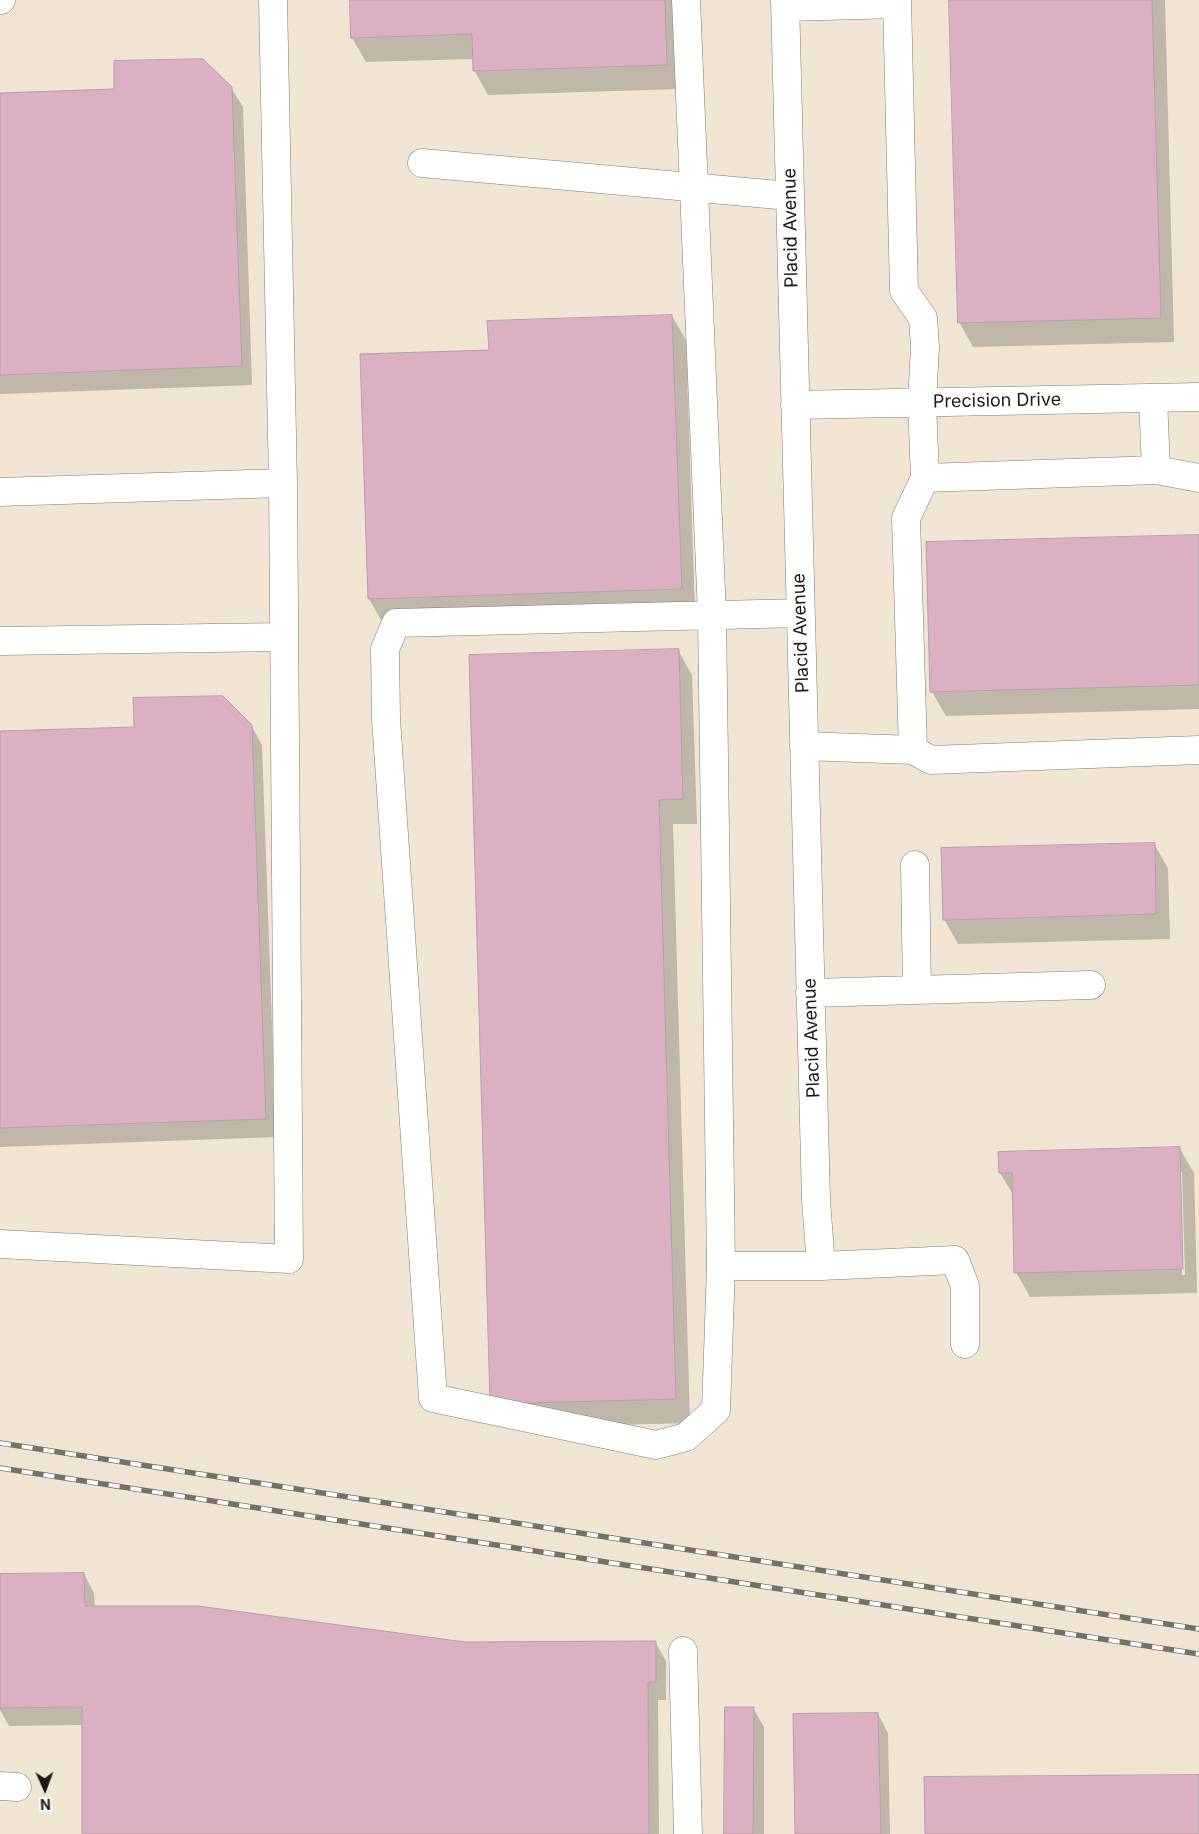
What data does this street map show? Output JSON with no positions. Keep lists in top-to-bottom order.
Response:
{
  "streets": {
    "street": ["Placid Avenue", "Precision Drive"]
  },
  "crossings": [
    ["Placid Avenue", "Precision Drive"]
  ],
  "north": "bottom"
}
